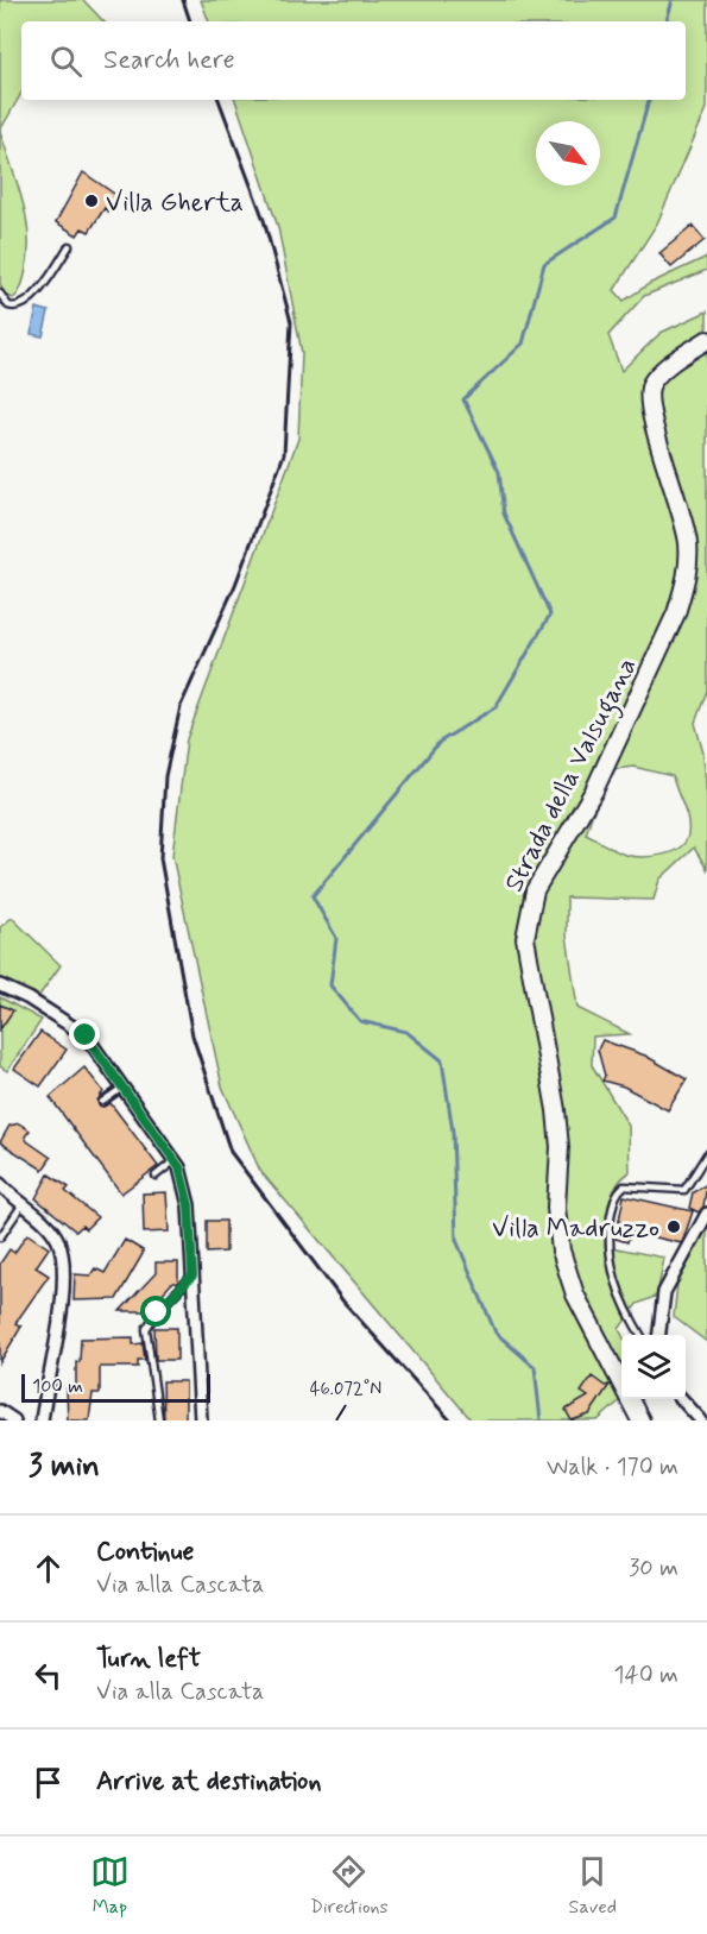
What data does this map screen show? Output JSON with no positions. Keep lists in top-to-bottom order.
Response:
{
  "streets": {
    "main road": ["Strada della Valsugana"]
  },
  "places": ["Villa Gherta", "Villa Madruzzo"],
  "scale_bar": "100 m",
  "north": "bottom right",
  "page": {
    "search": "Search here",
    "scale": "100 m",
    "heading": ["3 min", "Walk · 170 m"],
    "list": [
      ["Continue", "Via alla Cascata", "30 m"],
      ["Turn left", "Via alla Cascata", "140 m"],
      "Arrive at destination"
    ],
    "nav": ["Map", "Directions", "Saved"]
  },
  "coordinates": ["46.072°N"]
}
